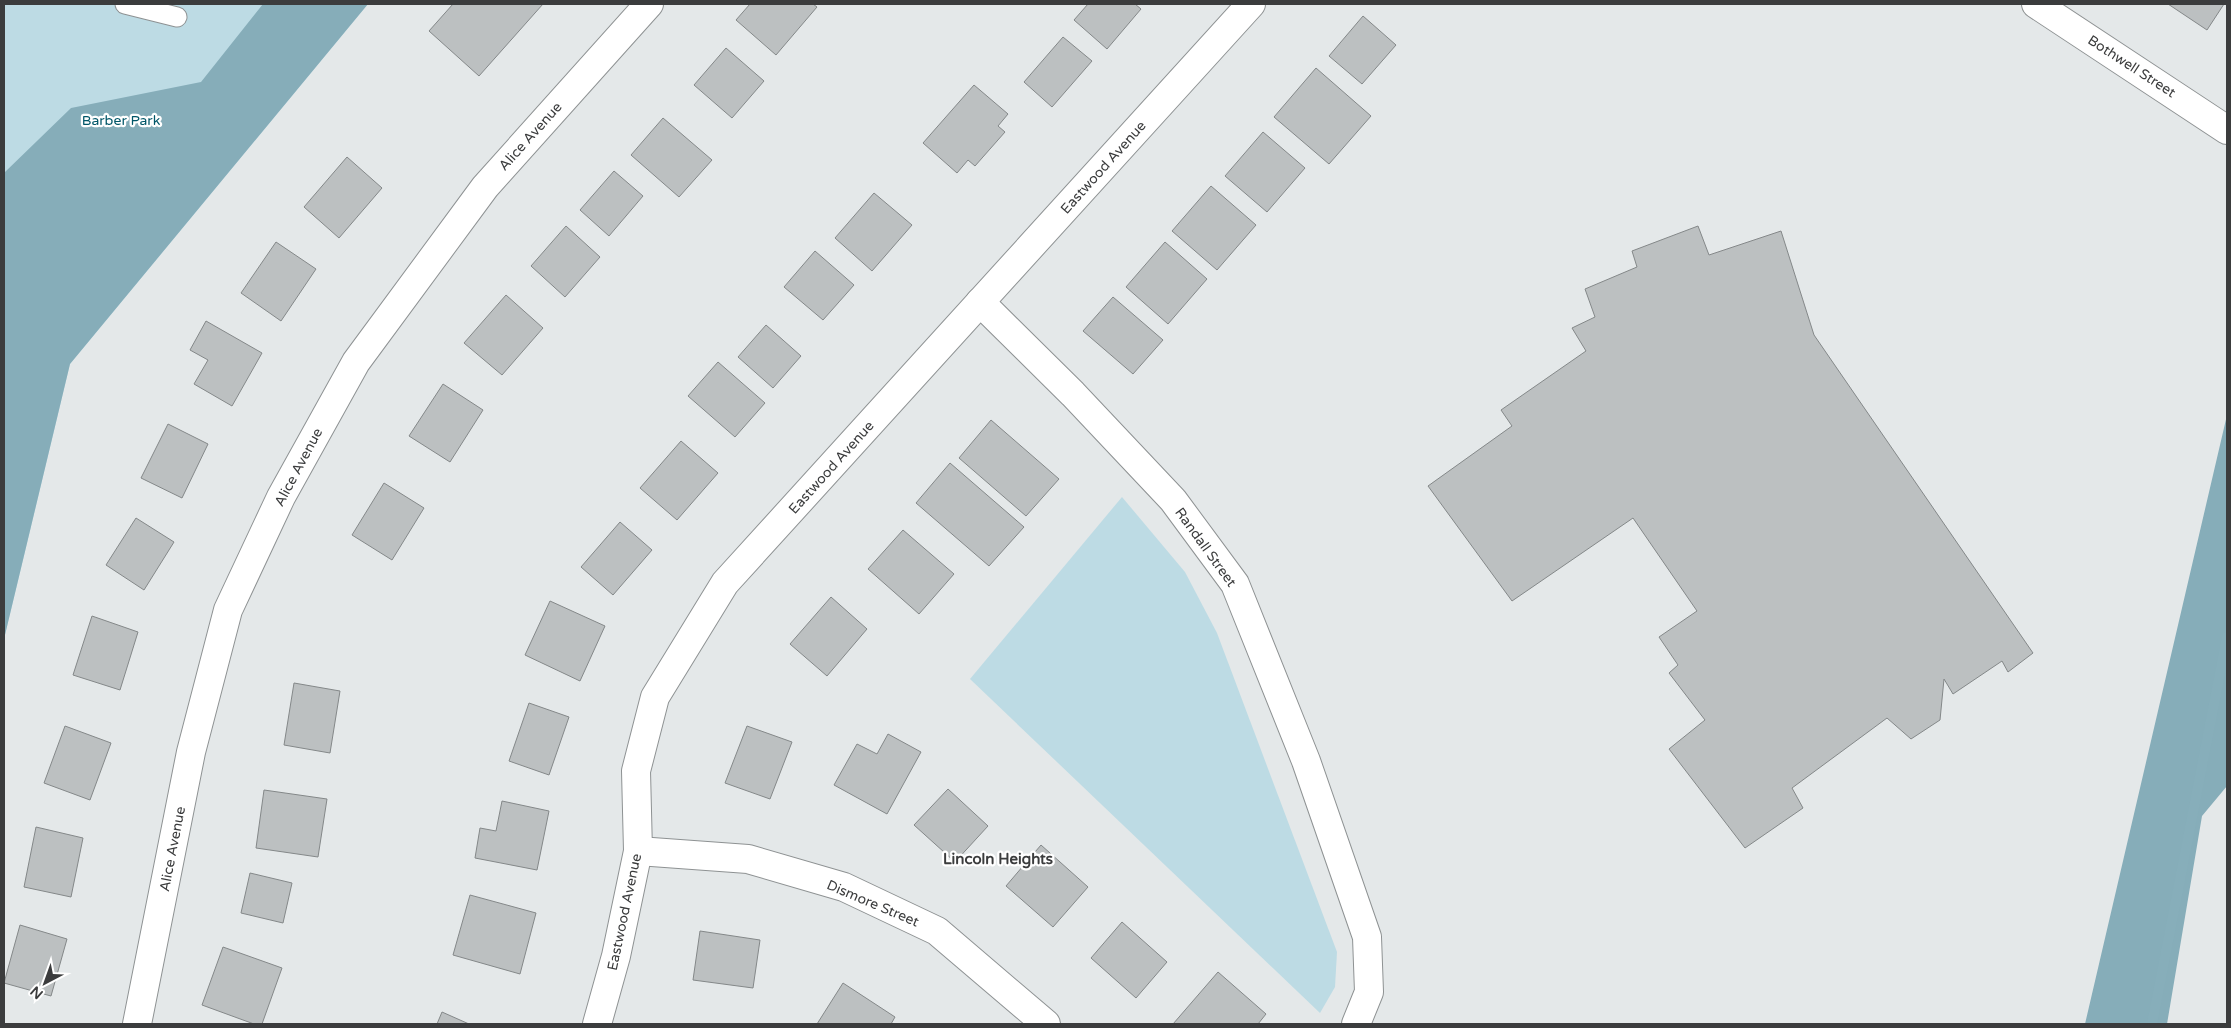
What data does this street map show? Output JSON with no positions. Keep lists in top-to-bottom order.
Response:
{
  "streets": {
    "street": [
      "Bothwell Street",
      "Alice Avenue",
      "Eastwood Avenue",
      "Randall Street",
      "Dismore Street"
    ]
  },
  "crossings": [
    ["Eastwood Avenue", "Randall Street"],
    ["Eastwood Avenue", "Dismore Street"]
  ],
  "districts": ["Lincoln Heights"],
  "parks": ["Barber Park"],
  "north": "bottom left"
}
